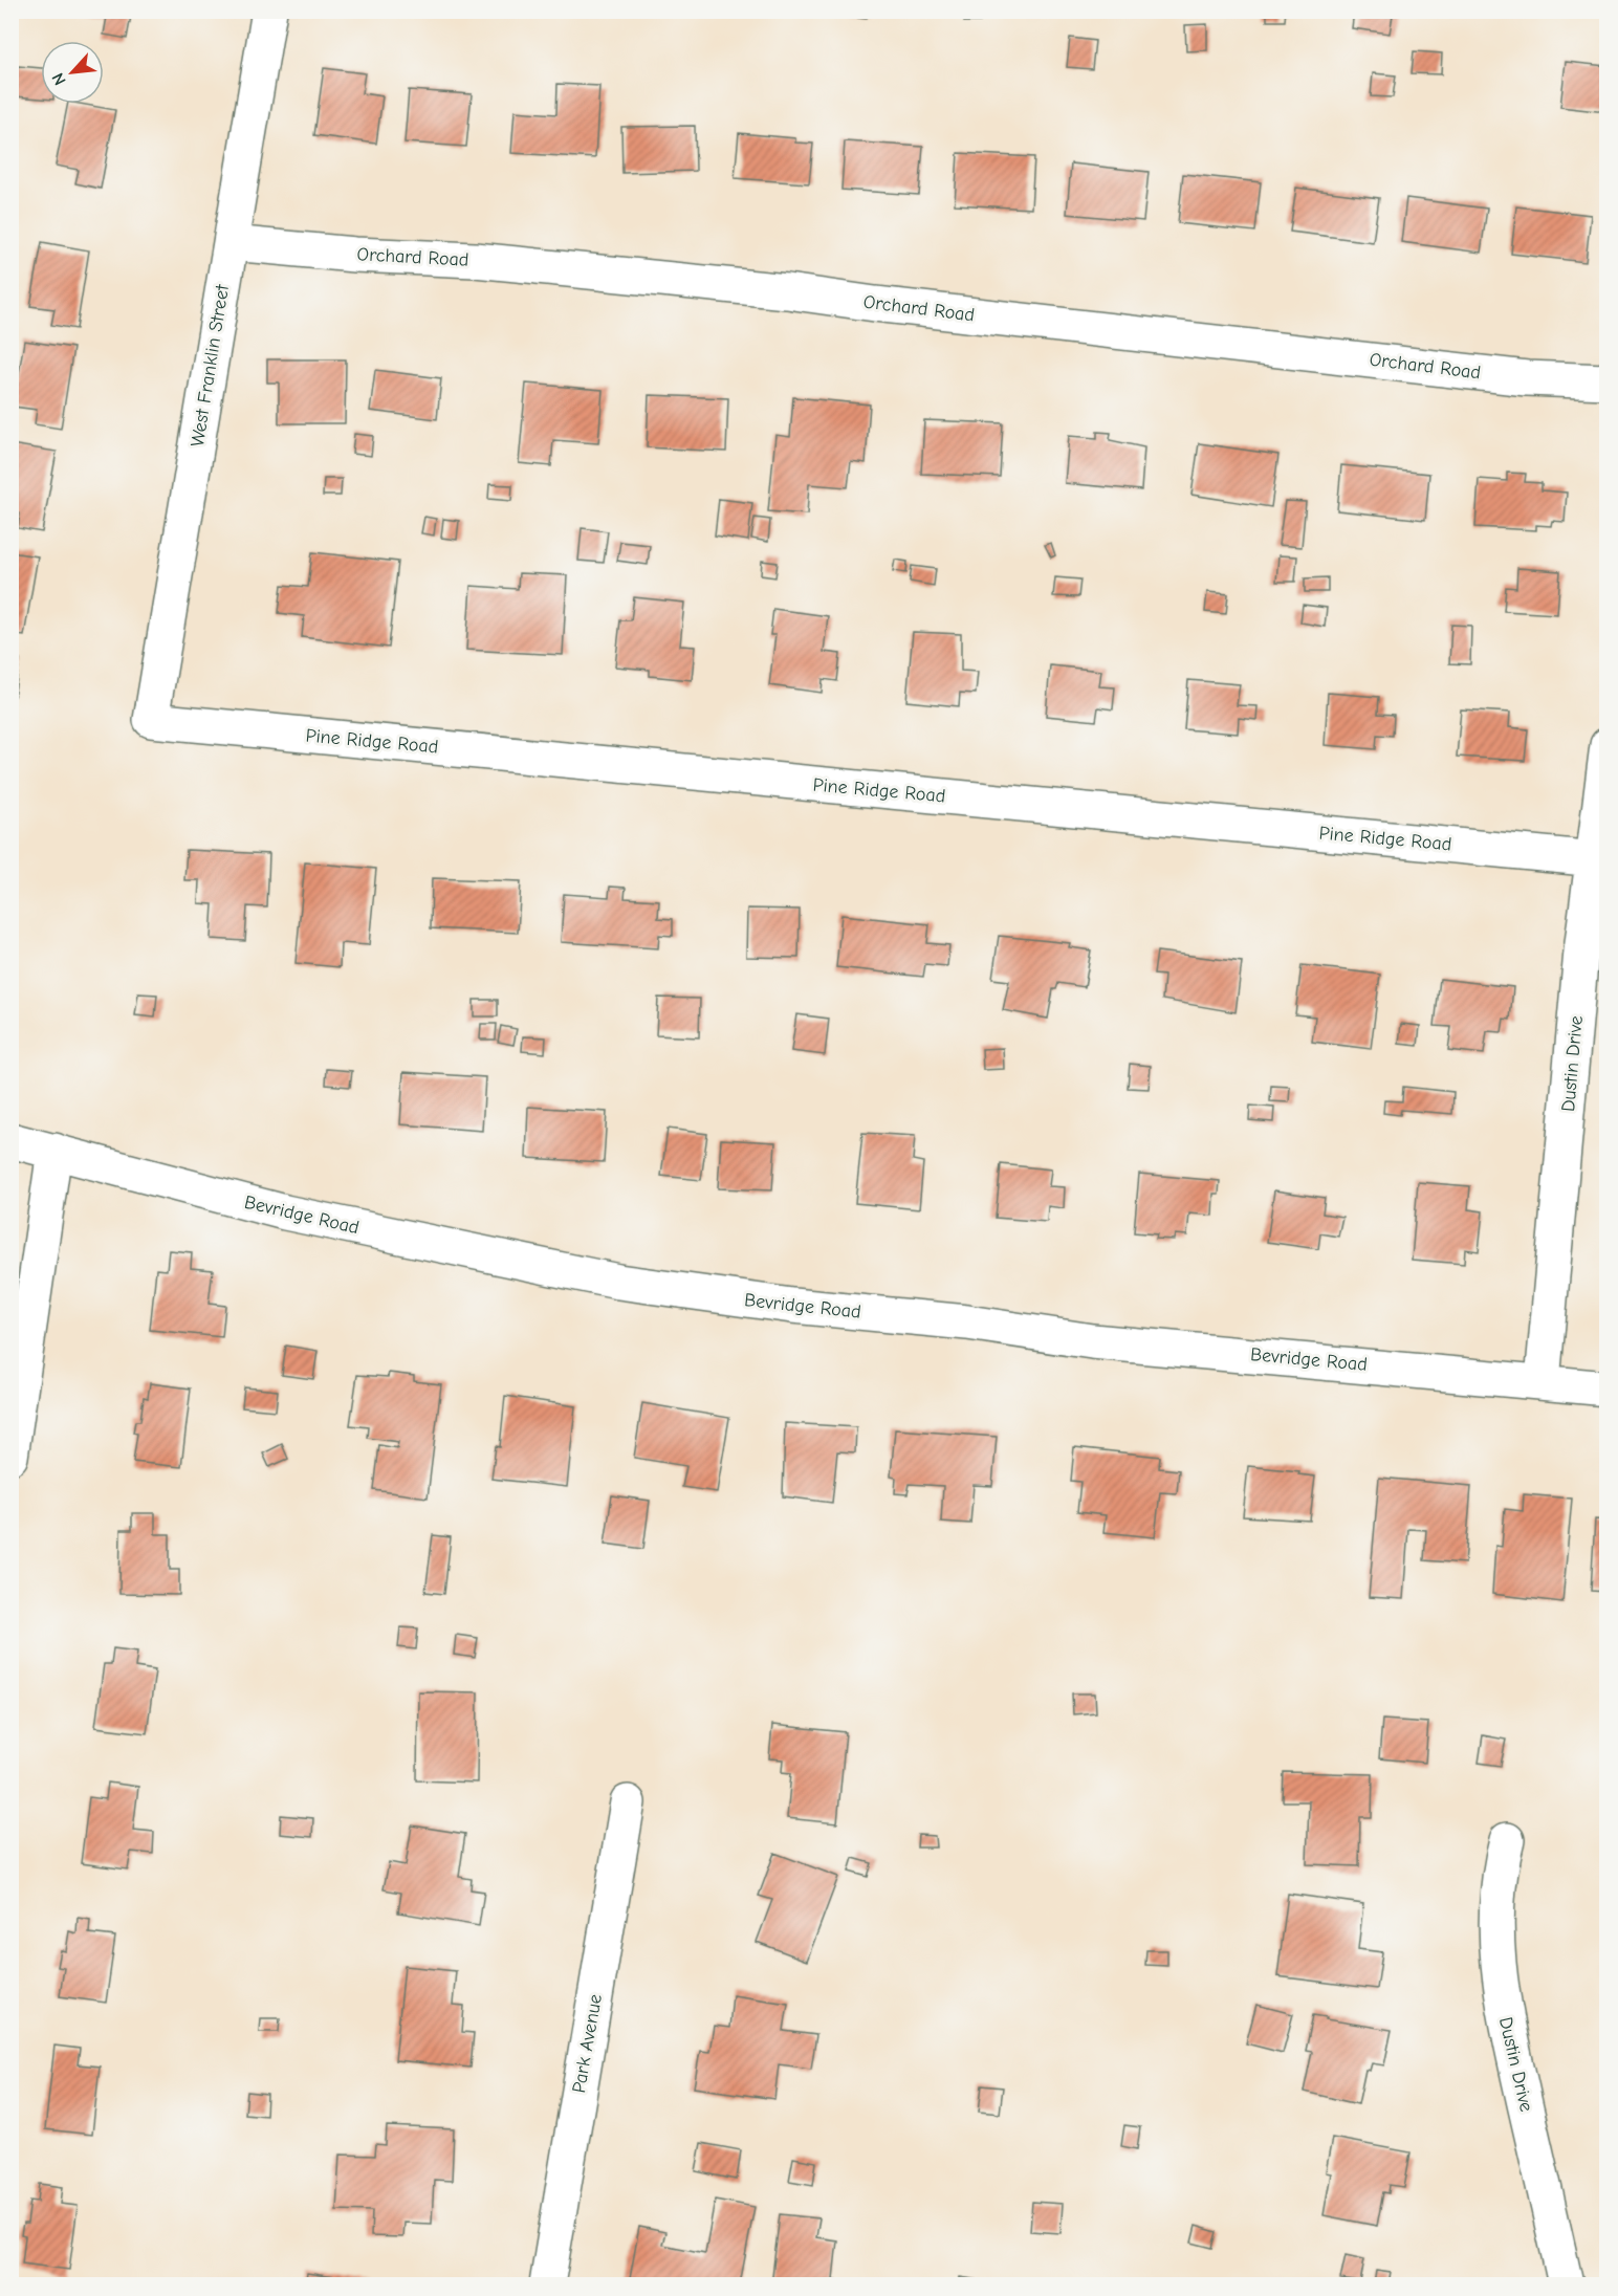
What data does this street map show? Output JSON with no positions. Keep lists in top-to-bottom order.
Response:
{
  "streets": {
    "street": [
      "Orchard Road",
      "West Franklin Street",
      "Pine Ridge Road",
      "Dustin Drive",
      "Bevridge Road",
      "Park Avenue"
    ]
  },
  "crossings": [
    ["Orchard Road", "West Franklin Street"],
    ["West Franklin Street", "Pine Ridge Road"],
    ["Pine Ridge Road", "Dustin Drive"],
    ["Dustin Drive", "Bevridge Road"]
  ],
  "north": "bottom left"
}
